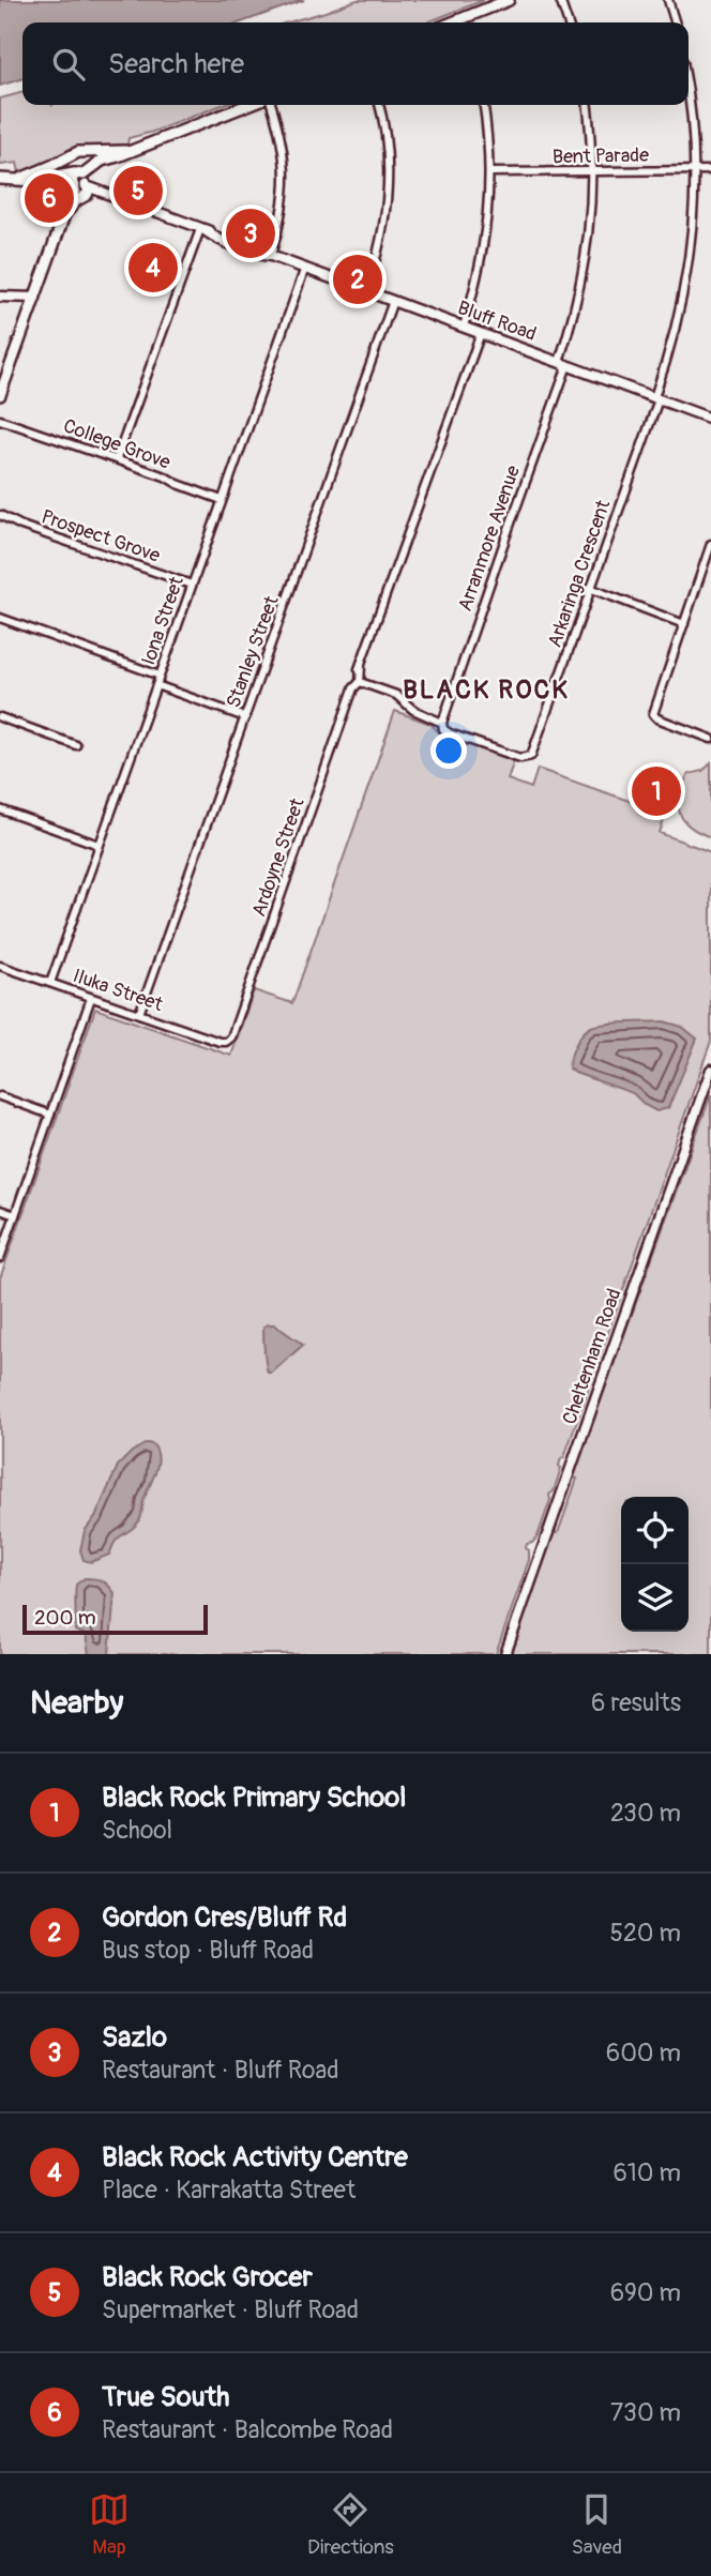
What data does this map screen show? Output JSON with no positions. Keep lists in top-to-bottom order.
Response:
{
  "streets": {
    "street": [
      "Bent Parade",
      "Bluff Road",
      "College Grove",
      "Prospect Grove",
      "Arranmore Avenue",
      "Arkaringa Crescent",
      "Iona Street",
      "Stanley Street",
      "Ardoyne Street",
      "Iluka Street",
      "Cheltenham Road"
    ]
  },
  "crossings": [
    ["Bent Parade", "Arranmore Avenue"],
    ["Bent Parade", "Arkaringa Crescent"],
    ["Bluff Road", "Arranmore Avenue"],
    ["Bluff Road", "Arkaringa Crescent"],
    ["Bluff Road", "Iona Street"],
    ["Bluff Road", "Stanley Street"],
    ["Bluff Road", "Ardoyne Street"],
    ["College Grove", "Iona Street"],
    ["Prospect Grove", "Iona Street"],
    ["Arranmore Avenue", "Arkaringa Crescent"],
    ["Iona Street", "Iluka Street"],
    ["Stanley Street", "Iluka Street"],
    ["Ardoyne Street", "Iluka Street"]
  ],
  "districts": ["BLACK ROCK"],
  "scale_bar": "200 m",
  "page": {
    "search": "Search here",
    "pins": [
      "5",
      "6",
      "3",
      "4",
      "2",
      "1"
    ],
    "scale": "200 m",
    "heading": ["Nearby", "6 results"],
    "list": [
      {
        "mark": "1",
        "name": "Black Rock Primary School",
        "note": "School",
        "value": "230 m"
      },
      {
        "mark": "2",
        "name": "Gordon Cres/Bluff Rd",
        "note": "Bus stop · Bluff Road",
        "value": "520 m"
      },
      {
        "mark": "3",
        "name": "Sazlo",
        "note": "Restaurant · Bluff Road",
        "value": "600 m"
      },
      {
        "mark": "4",
        "name": "Black Rock Activity Centre",
        "note": "Place · Karrakatta Street",
        "value": "610 m"
      },
      {
        "mark": "5",
        "name": "Black Rock Grocer",
        "note": "Supermarket · Bluff Road",
        "value": "690 m"
      },
      {
        "mark": "6",
        "name": "True South",
        "note": "Restaurant · Balcombe Road",
        "value": "730 m"
      }
    ],
    "nav": ["Map", "Directions", "Saved"]
  }
}
